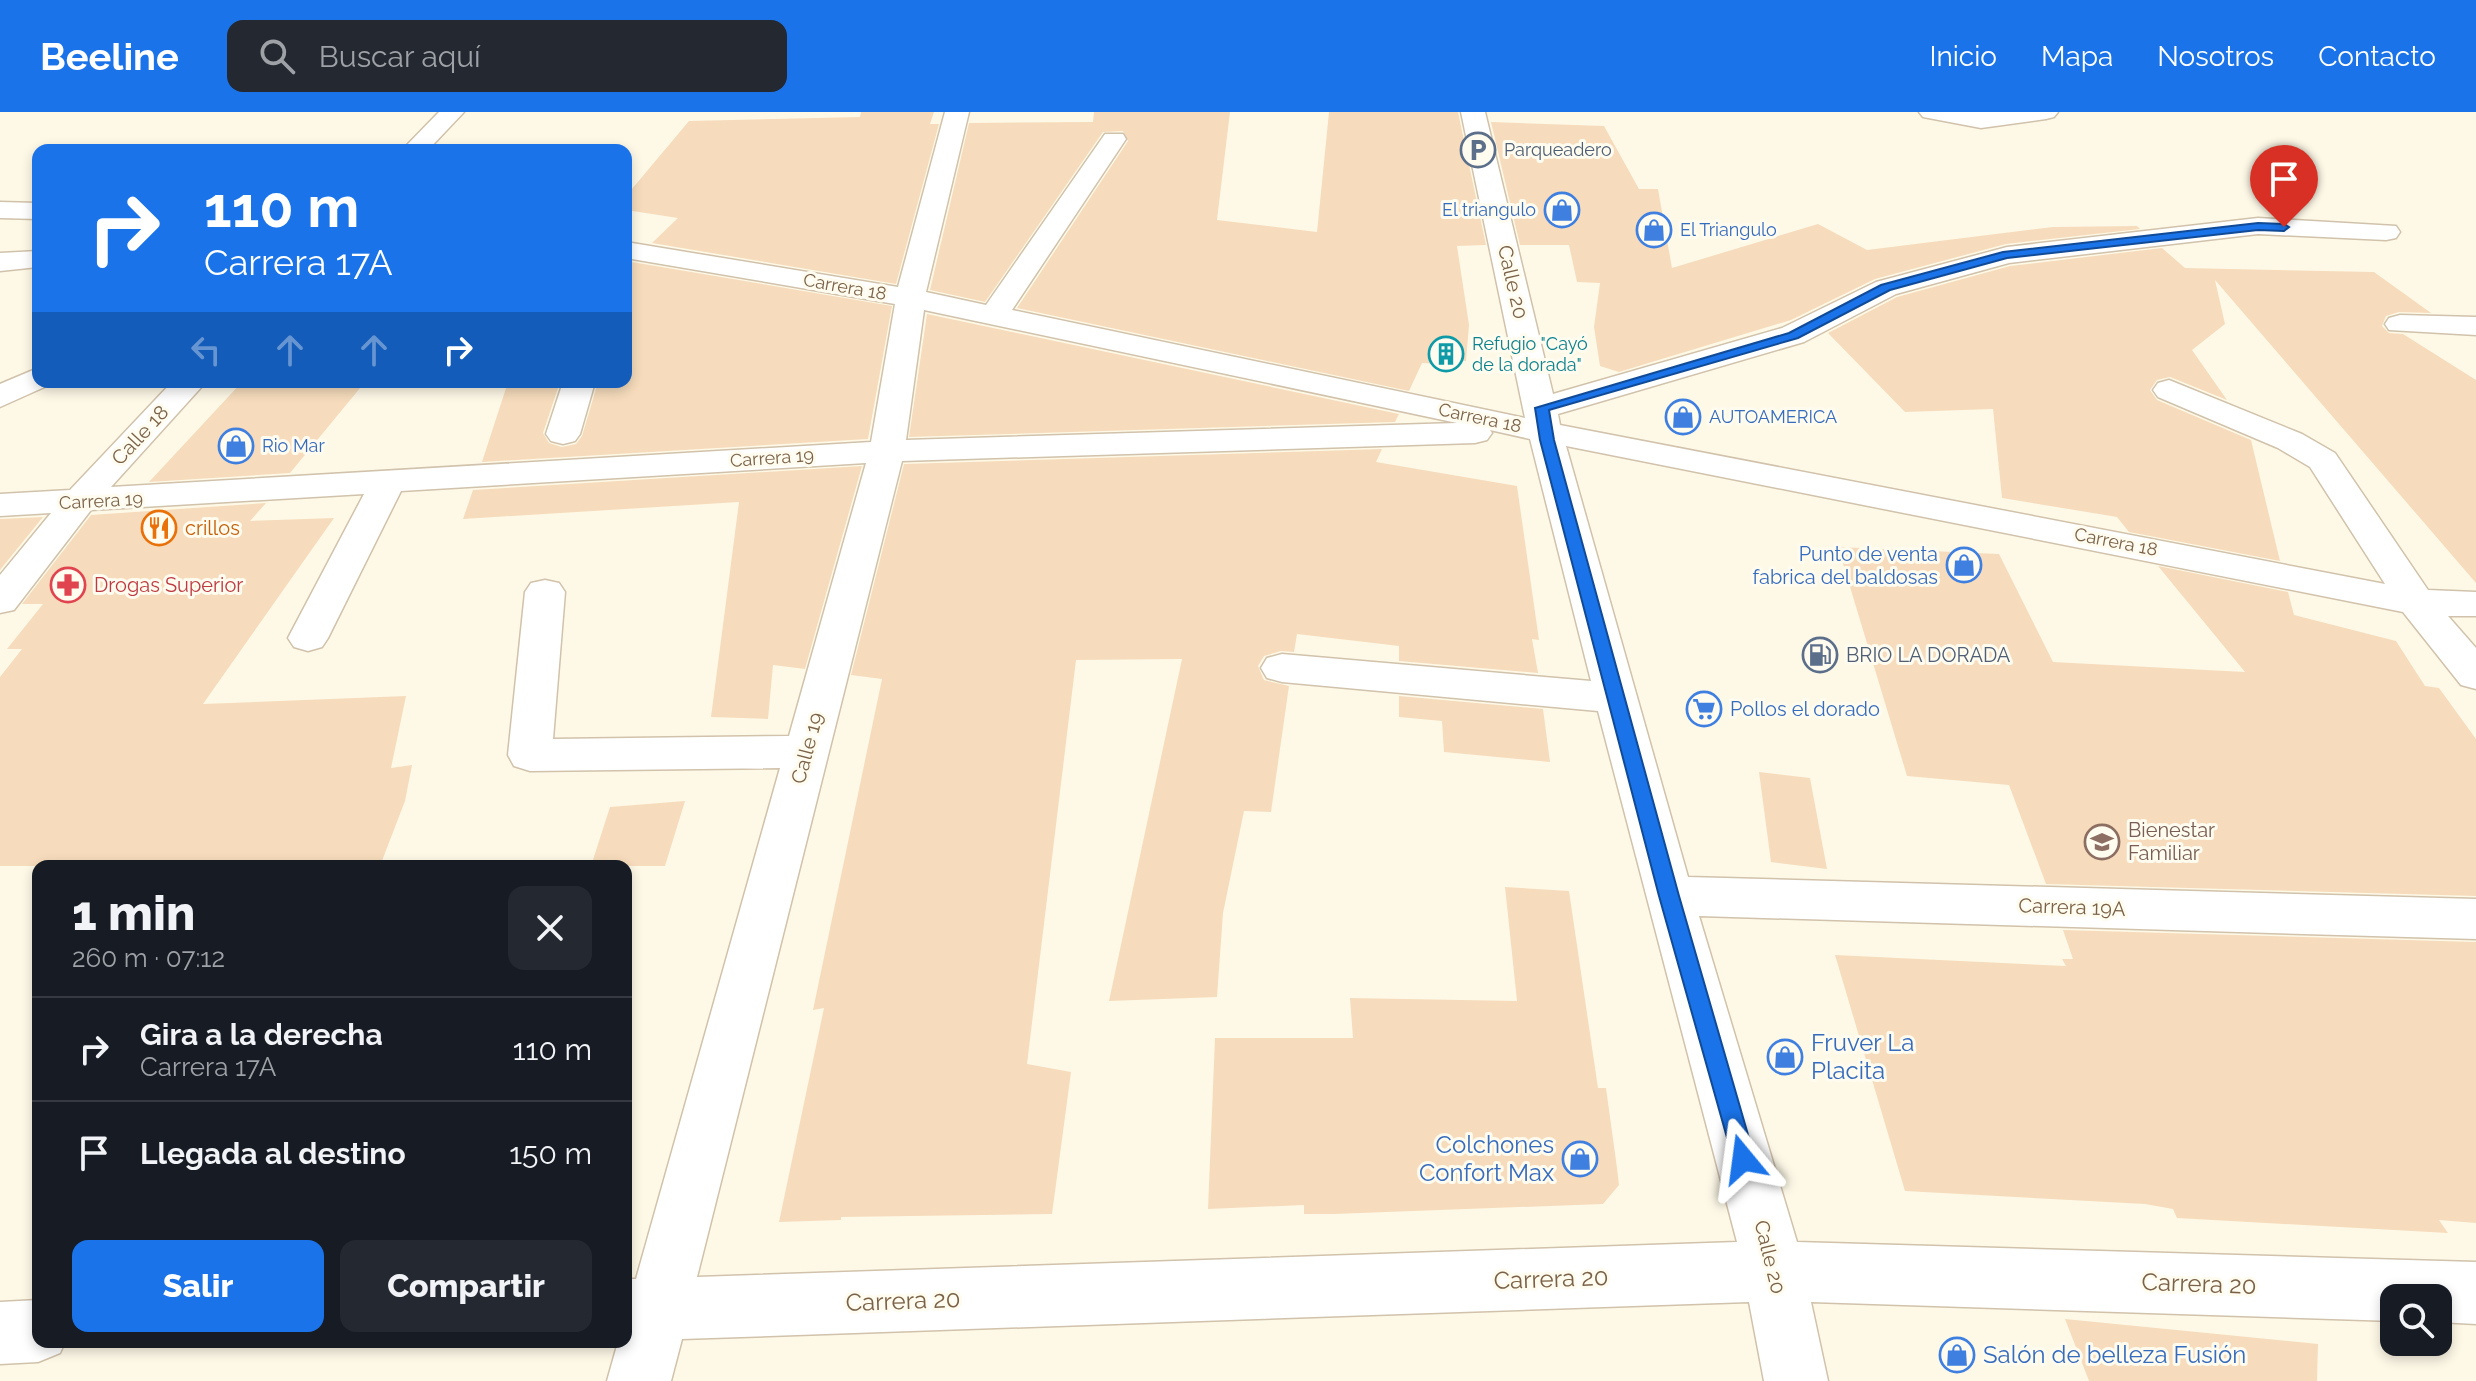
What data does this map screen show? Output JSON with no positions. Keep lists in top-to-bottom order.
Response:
{
  "streets": {
    "street": [
      "Calle 20",
      "Carrera 18",
      "Calle 18",
      "Carrera 19",
      "Calle 19",
      "Carrera 19A",
      "Carrera 20"
    ]
  },
  "crossings": [
    ["Calle 20", "Carrera 18"],
    ["Calle 20", "Carrera 19"],
    ["Calle 20", "Carrera 19A"],
    ["Calle 20", "Carrera 20"],
    ["Carrera 18", "Carrera 19"],
    ["Carrera 18", "Calle 19"],
    ["Calle 18", "Carrera 19"],
    ["Carrera 19", "Calle 19"],
    ["Calle 19", "Carrera 20"]
  ],
  "places": {
    "parking": ["Parqueadero"],
    "shop": [
      "El triangulo",
      "El Triangulo",
      "AUTOAMERICA",
      "Rio Mar",
      "Punto de venta fabrica del baldosas",
      "Fruver La Placita",
      "Colchones Confort Max",
      "Salón de belleza Fusión"
    ],
    "building": ["Refugio \"Cayó de la dorada\""],
    "restaurant": ["crillos"],
    "pharmacy": ["Drogas Superior"],
    "fuel station": ["BRIO LA DORADA"],
    "supermarket": ["Pollos el dorado"],
    "school or university": ["Bienestar Familiar"]
  },
  "page": {
    "header": "Beeline",
    "search": "Buscar aquí",
    "nav": [
      "Inicio",
      "Mapa",
      "Nosotros",
      "Contacto"
    ],
    "turn": ["110 m", "Carrera 17A"],
    "heading": ["1 min", "260 m · 07:12"],
    "list": [
      {
        "name": "Gira a la derecha",
        "note": "Carrera 17A",
        "value": "110 m"
      },
      {
        "name": "Llegada al destino",
        "value": "150 m"
      }
    ],
    "buttons": ["Salir", "Compartir"]
  }
}
